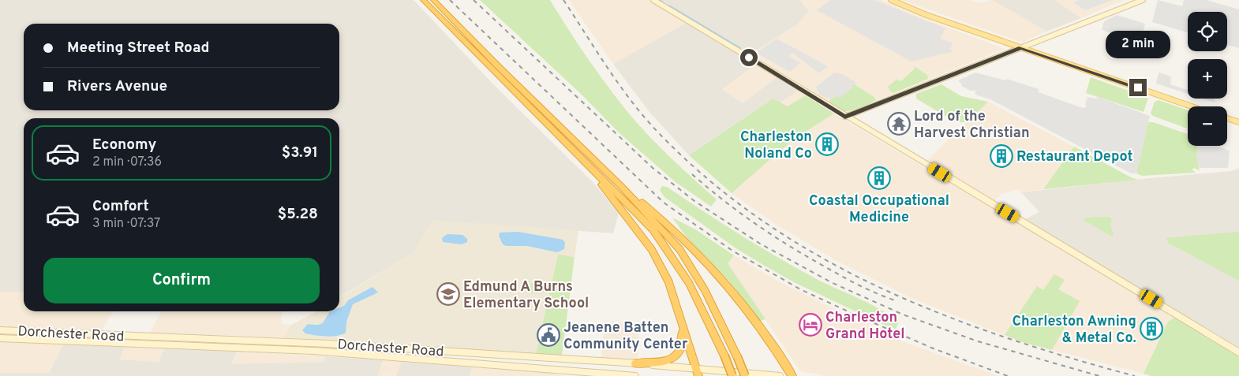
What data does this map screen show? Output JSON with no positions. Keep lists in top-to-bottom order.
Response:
{
  "streets": {
    "main road": ["Dorchester Road"]
  },
  "places": {
    "temple": ["Lord of the Harvest Christian"],
    "building": [
      "Charleston Noland Co",
      "Restaurant Depot",
      "Coastal Occupational Medicine",
      "Charleston Awning & Metal Co."
    ],
    "school or university": ["Edmund A Burns Elementary School"],
    "hotel": ["Charleston Grand Hotel"],
    "public building": ["Jeanene Batten Community Center"]
  },
  "page": {
    "map_buttons": ["+", "−"],
    "banner": ["Meeting Street Road", "Rivers Avenue"],
    "bubble": "2 min",
    "list": [
      {
        "name": "Economy",
        "note": "2 min · 07:36",
        "value": "$3.91"
      },
      {
        "name": "Comfort",
        "note": "3 min · 07:37",
        "value": "$5.28"
      }
    ],
    "buttons": "Confirm"
  }
}
